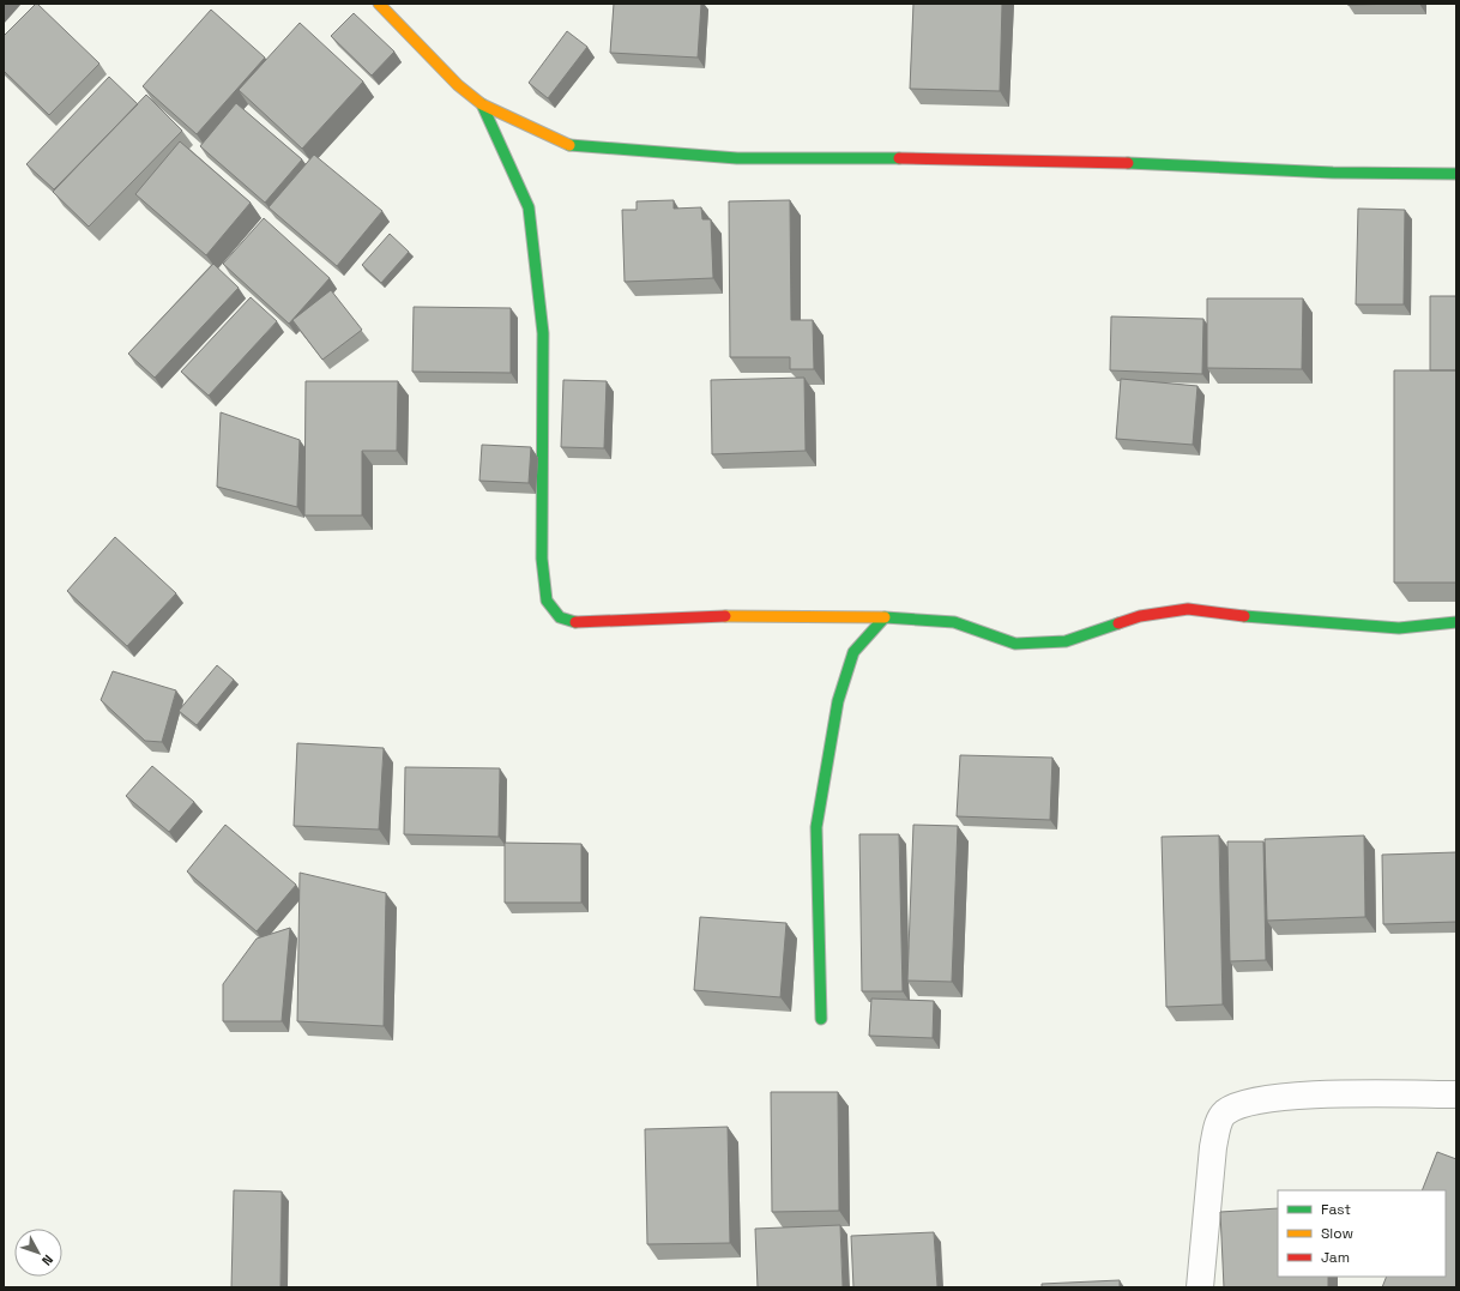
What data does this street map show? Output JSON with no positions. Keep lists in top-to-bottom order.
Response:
{
  "legend": ["Fast", "Slow", "Jam"],
  "north": "bottom right"
}
